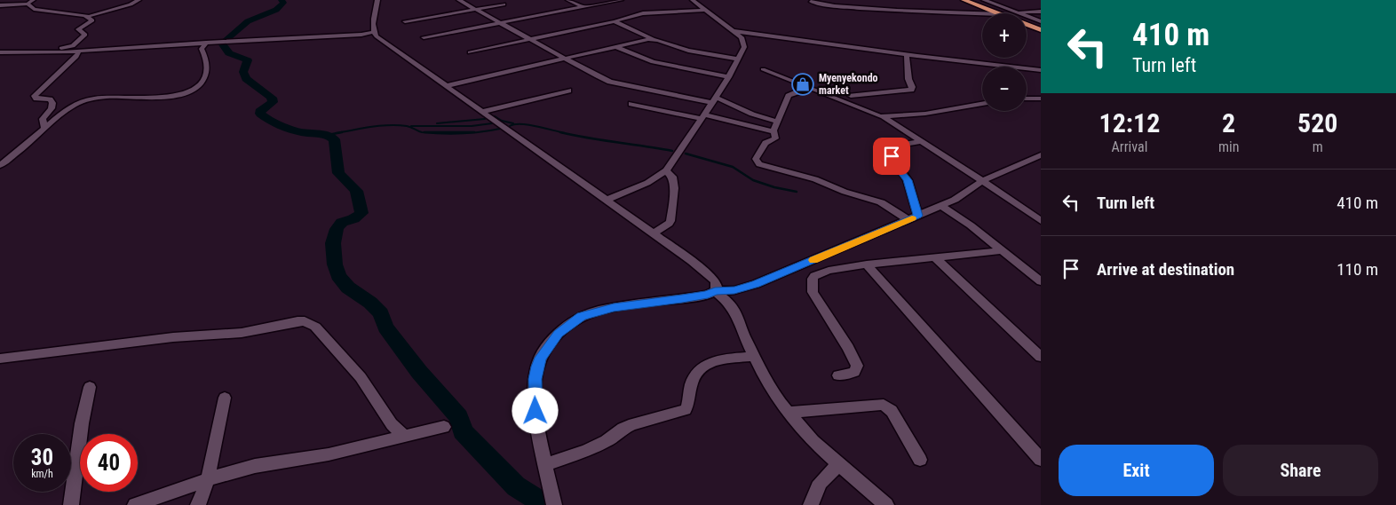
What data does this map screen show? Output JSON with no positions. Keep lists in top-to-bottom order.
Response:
{
  "places": {
    "shop": ["Myenyekondo market"]
  },
  "page": {
    "turn": ["410 m", "Turn left"],
    "map_buttons": ["+", "−"],
    "eta": [
      "12:12",
      "Arrival",
      "2",
      "min",
      "520",
      "m"
    ],
    "list": [
      {
        "name": "Turn left",
        "value": "410 m"
      },
      {
        "name": "Arrive at destination",
        "value": "110 m"
      }
    ],
    "speed": "30 km/h",
    "limit": "40",
    "buttons": ["Exit", "Share"]
  }
}
